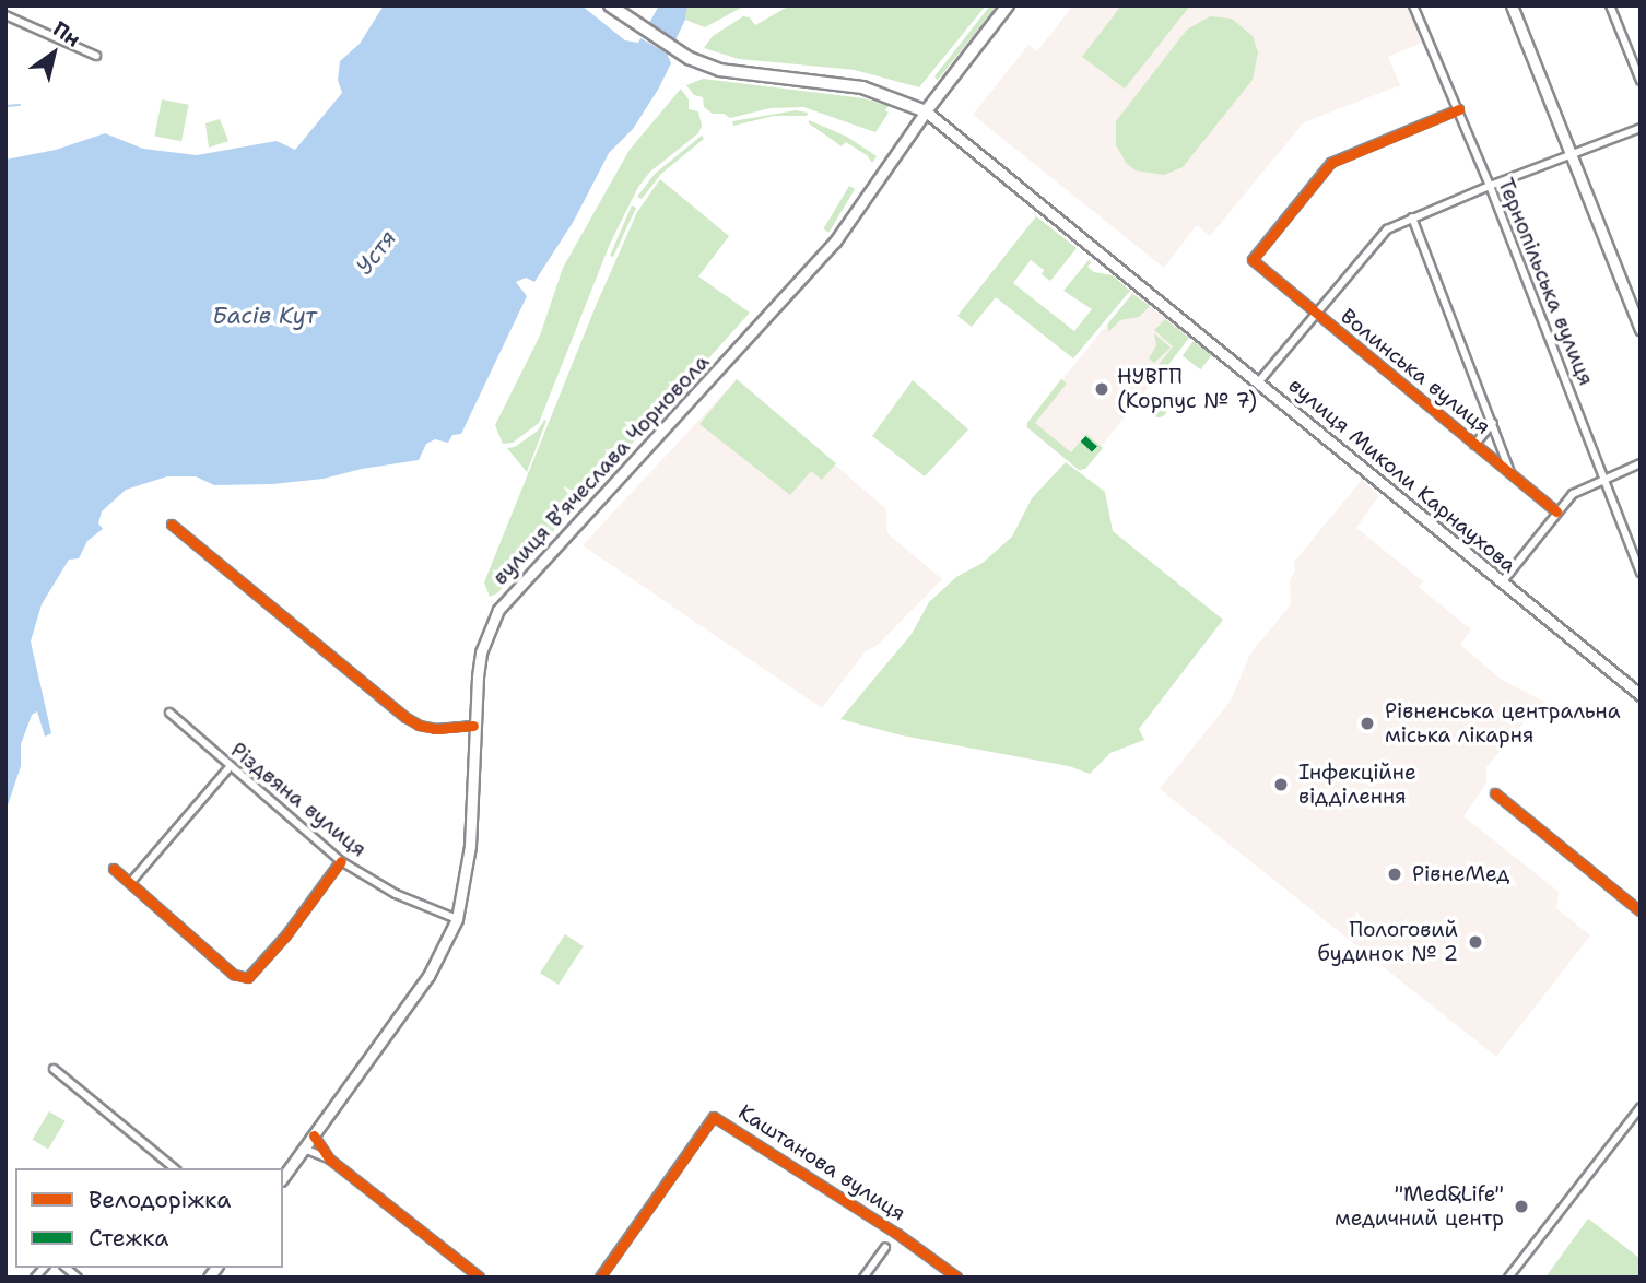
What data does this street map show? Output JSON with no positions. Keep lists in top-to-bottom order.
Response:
{
  "streets": {
    "main road": ["вулиця Вʼячеслава Чорновола", "вулиця Миколи Карнаухова"],
    "street": [
      "Тернопільська вулиця",
      "Волинська вулиця",
      "Різдвяна вулиця",
      "Каштанова вулиця"
    ]
  },
  "crossings": [
    ["Тернопільська вулиця", "Волинська вулиця"],
    ["вулиця Вʼячеслава Чорновола", "вулиця Миколи Карнаухова"],
    ["вулиця Вʼячеслава Чорновола", "Різдвяна вулиця"]
  ],
  "water": ["Устя", "Басів Кут"],
  "places": [
    "НУВГП (Корпус № 7)",
    "Рівненська центральна міська лікарня",
    "Інфекційне відділення",
    "РівнеМед",
    "Пологовий будинок № 2",
    "\"Med&Life\" медичний центр"
  ],
  "legend": ["Велодоріжка", "Стежка"],
  "north": "top right"
}
